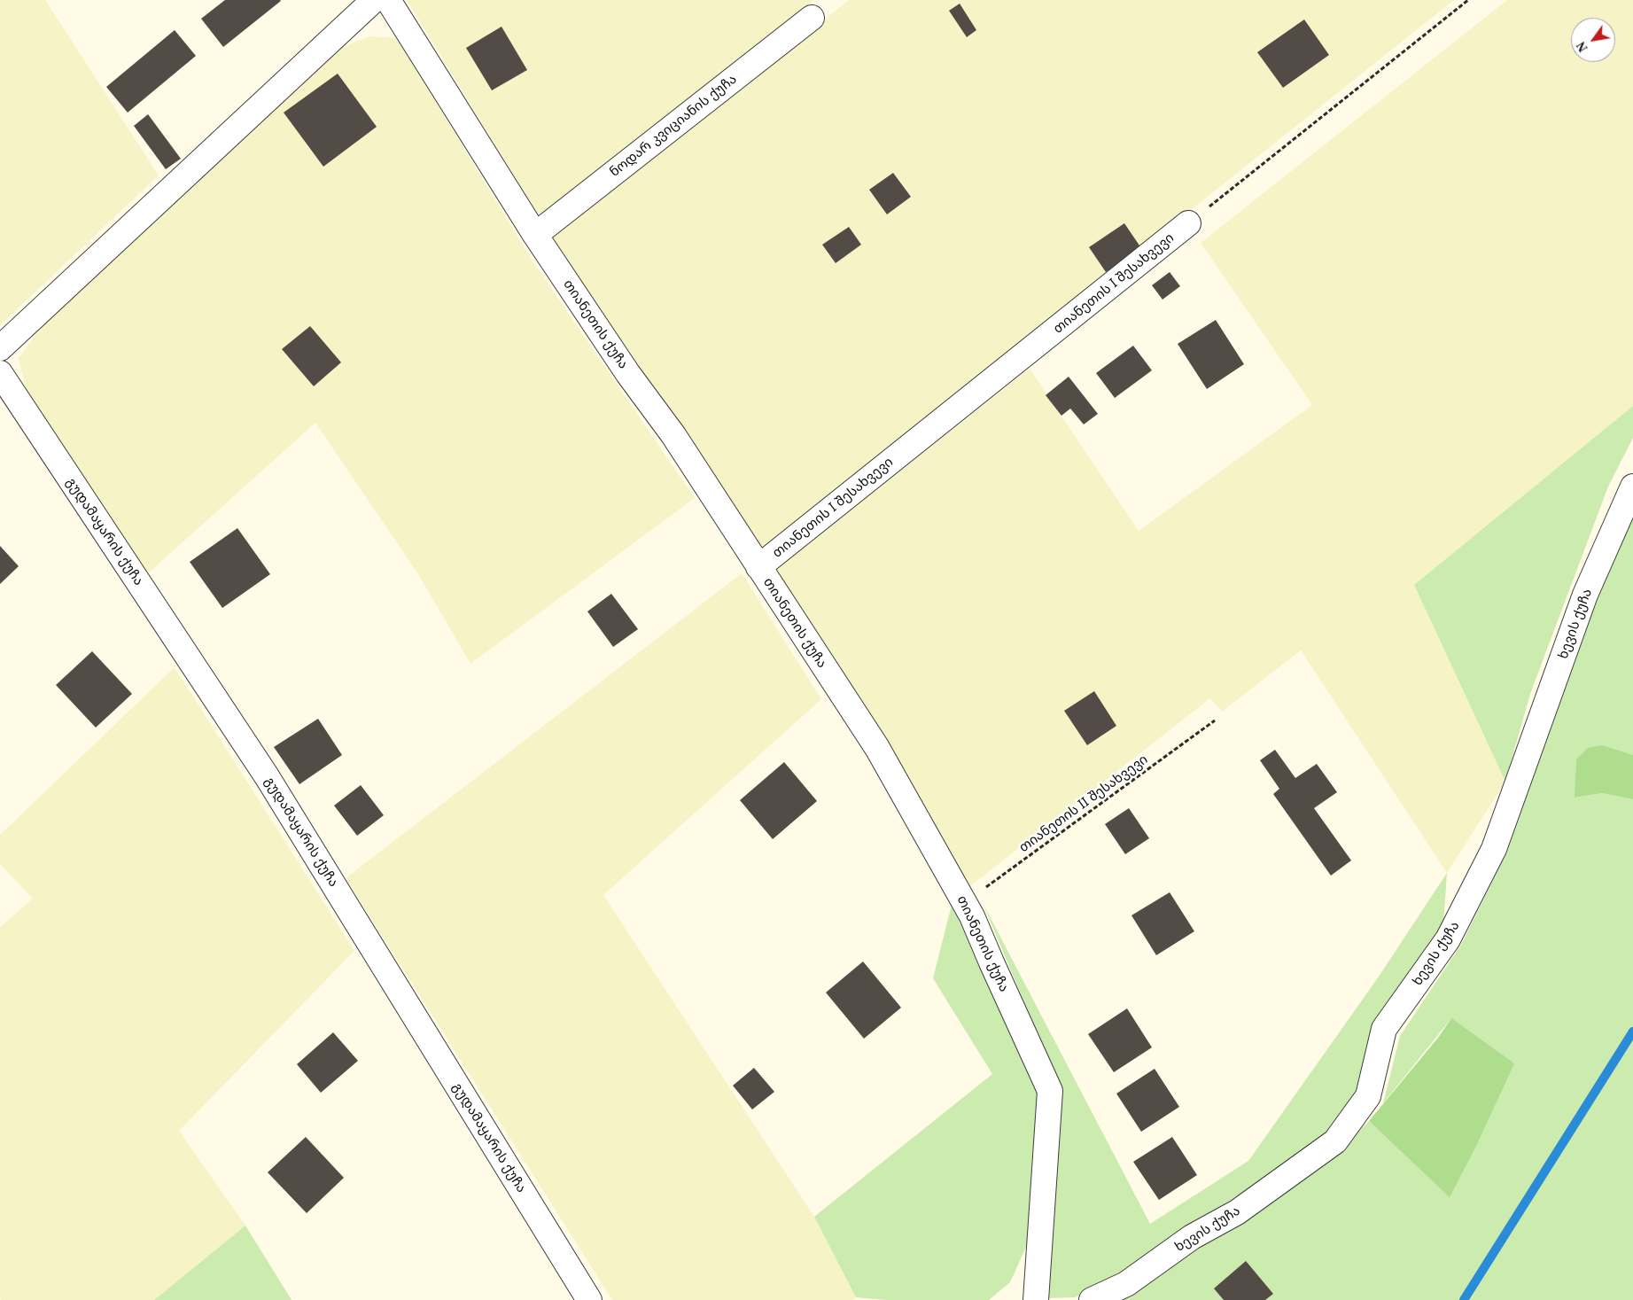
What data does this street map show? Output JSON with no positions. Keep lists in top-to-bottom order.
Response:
{
  "streets": {
    "street": [
      "ნოდარ კვიციანის ქუჩა",
      "თიანეთის I შესახვევი",
      "თიანეთის ქუჩა",
      "გუდამაყარის ქუჩა",
      "ხევის ქუჩა"
    ],
    "path": ["თიანეთის II შესახვევი"]
  },
  "crossings": [
    ["ნოდარ კვიციანის ქუჩა", "თიანეთის ქუჩა"],
    ["თიანეთის I შესახვევი", "თიანეთის ქუჩა"],
    ["თიანეთის ქუჩა", "თიანეთის II შესახვევი"]
  ],
  "north": "bottom left"
}
